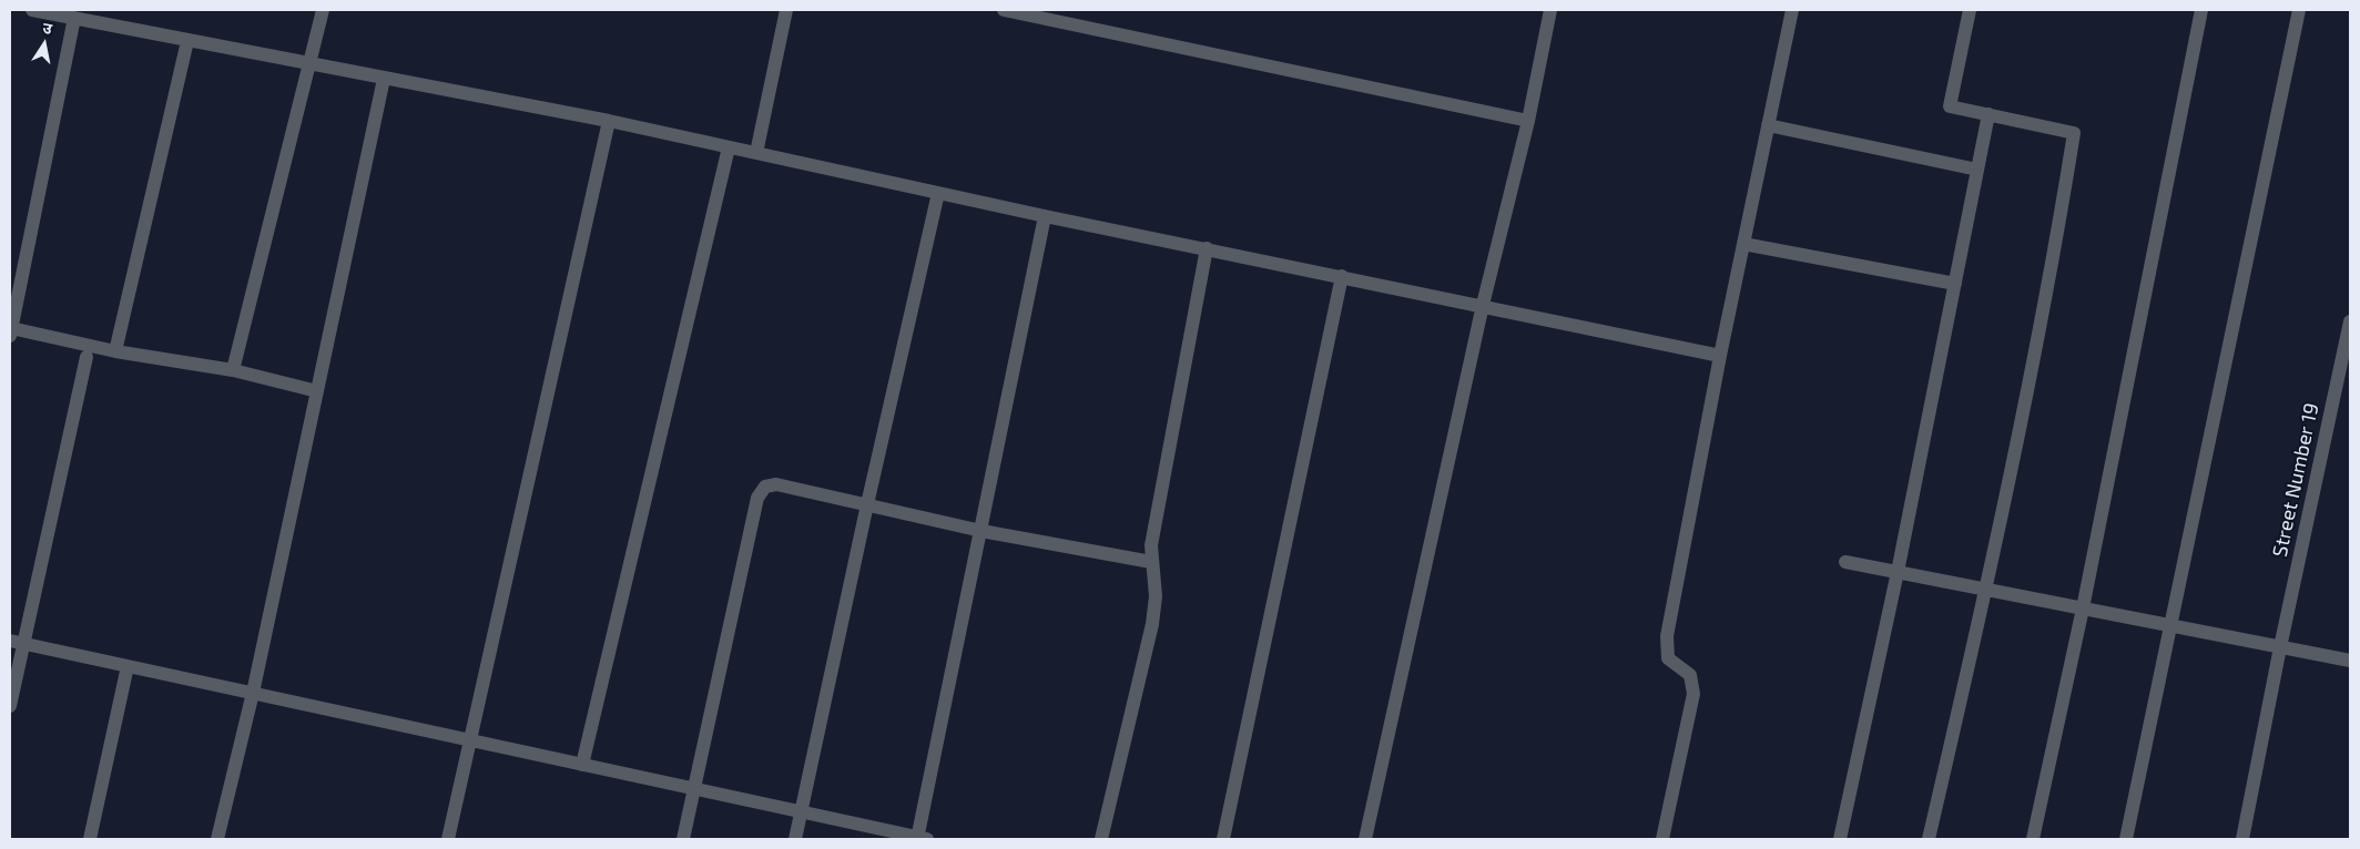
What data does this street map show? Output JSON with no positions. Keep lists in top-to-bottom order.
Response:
{
  "streets": {
    "street": ["Street Number 19"]
  },
  "north": "top"
}
